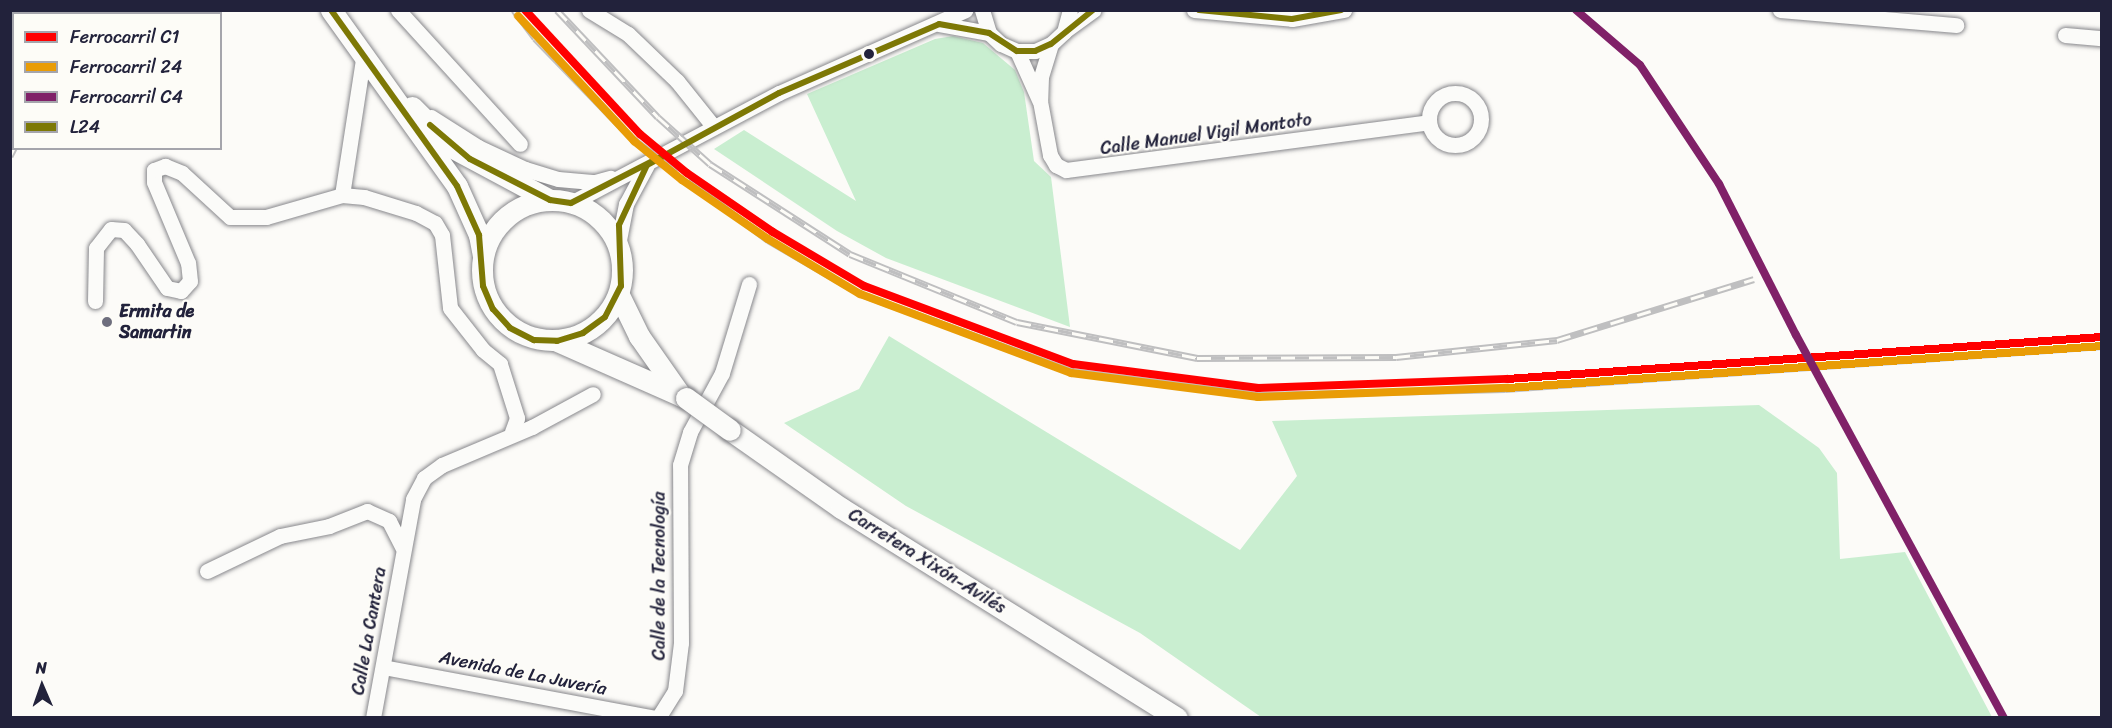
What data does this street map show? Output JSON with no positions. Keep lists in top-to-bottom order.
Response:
{
  "streets": {
    "highway": ["Carretera Xixón-Avilés"],
    "street": [
      "Calle Manuel Vigil Montoto",
      "Calle de la Tecnología",
      "Calle La Cantera",
      "Avenida de La Juvería"
    ]
  },
  "crossings": [
    ["Calle de la Tecnología", "Avenida de La Juvería"],
    ["Calle La Cantera", "Avenida de La Juvería"]
  ],
  "places": ["Ermita de Samartin"],
  "lines": [
    "rail line C1",
    "rail line C4",
    "transit line L24",
    "rail line 24"
  ],
  "legend": [
    "Ferrocarril C1",
    "Ferrocarril 24",
    "Ferrocarril C4",
    "L24"
  ],
  "north": "top"
}
